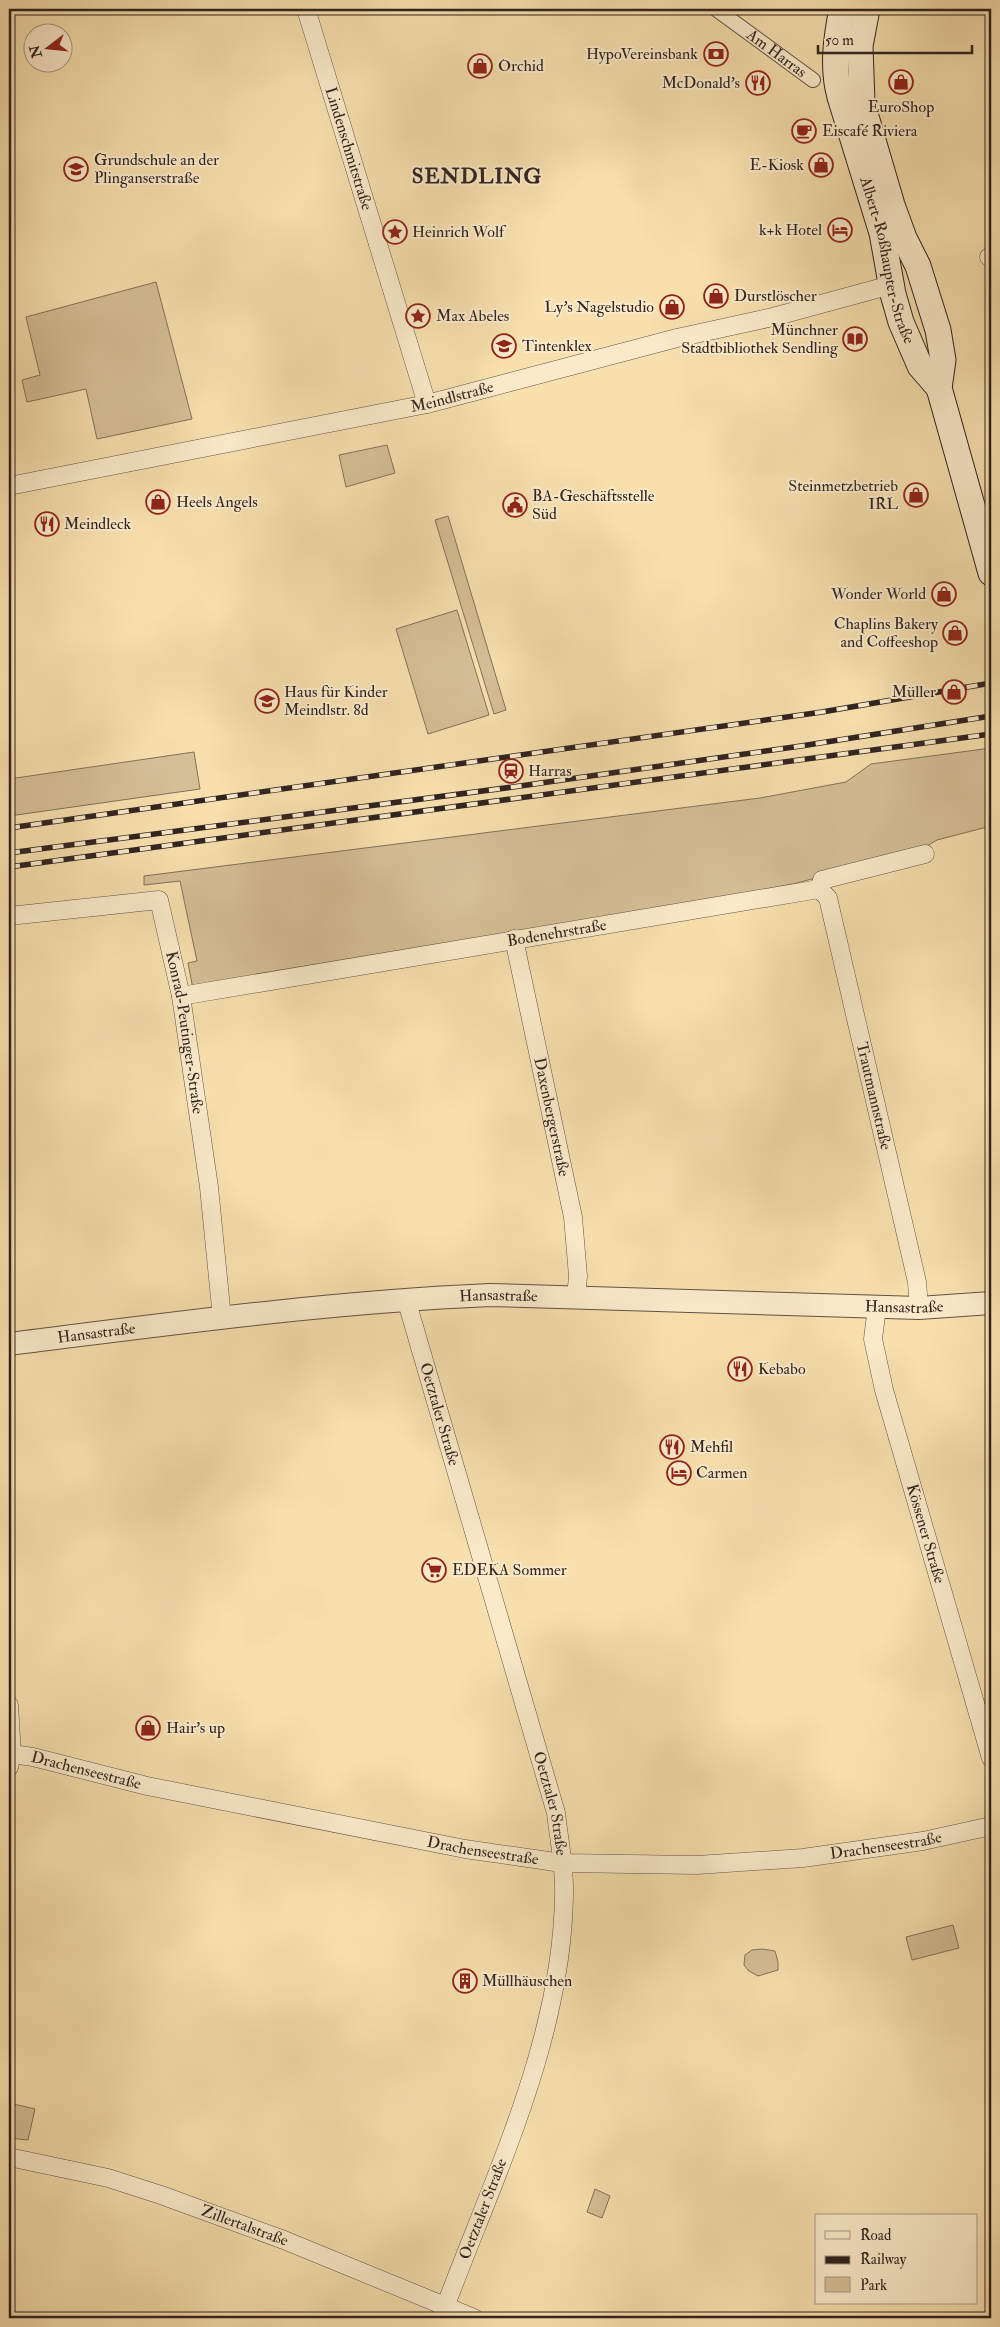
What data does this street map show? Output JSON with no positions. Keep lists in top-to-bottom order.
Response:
{
  "streets": {
    "main road": ["Albert-Roßhaupter-Straße"],
    "street": [
      "Am Harras",
      "Lindenschmitstraße",
      "Meindlstraße",
      "Bodenehrstraße",
      "Konrad-Peutinger-Straße",
      "Trautmannstraße",
      "Daxenbergerstraße",
      "Hansastraße",
      "Oetztaler Straße",
      "Kössener Straße",
      "Drachenseestraße",
      "Zillertalstraße"
    ]
  },
  "crossings": [
    ["Lindenschmitstraße", "Meindlstraße"],
    ["Albert-Roßhaupter-Straße", "Meindlstraße"],
    ["Bodenehrstraße", "Konrad-Peutinger-Straße"],
    ["Bodenehrstraße", "Trautmannstraße"],
    ["Bodenehrstraße", "Daxenbergerstraße"],
    ["Konrad-Peutinger-Straße", "Hansastraße"],
    ["Trautmannstraße", "Hansastraße"],
    ["Daxenbergerstraße", "Hansastraße"],
    ["Hansastraße", "Oetztaler Straße"],
    ["Hansastraße", "Kössener Straße"],
    ["Oetztaler Straße", "Drachenseestraße"],
    ["Oetztaler Straße", "Zillertalstraße"]
  ],
  "districts": ["SENDLING"],
  "places": {
    "bank": ["HypoVereinsbank"],
    "shop": [
      "Orchid",
      "EuroShop",
      "E-Kiosk",
      "Durstlöscher",
      "Ly's Nagelstudio",
      "Steinmetzbetrieb IRL",
      "Heels Angels",
      "Wonder World",
      "Chaplins Bakery and Coffeeshop",
      "Müller",
      "Hair's up"
    ],
    "restaurant": [
      "McDonald's",
      "Meindleck",
      "Kebabo",
      "Mehfil"
    ],
    "cafe": ["Eiscafé Riviera"],
    "school or university": ["Grundschule an der Plinganserstraße", "Tintenklex", "Haus für Kinder Meindlstr. 8d"],
    "hotel": ["k+k Hotel", "Carmen"],
    "place": ["Heinrich Wolf", "Max Abeles"],
    "library": ["Münchner Stadtbibliothek Sendling"],
    "public building": ["BA-Geschäftsstelle Süd"],
    "station": ["Harras"],
    "supermarket": ["EDEKA Sommer"],
    "building": ["Müllhäuschen"]
  },
  "legend": ["Road", "Railway", "Park"],
  "scale_bar": "50 m",
  "north": "left"
}
